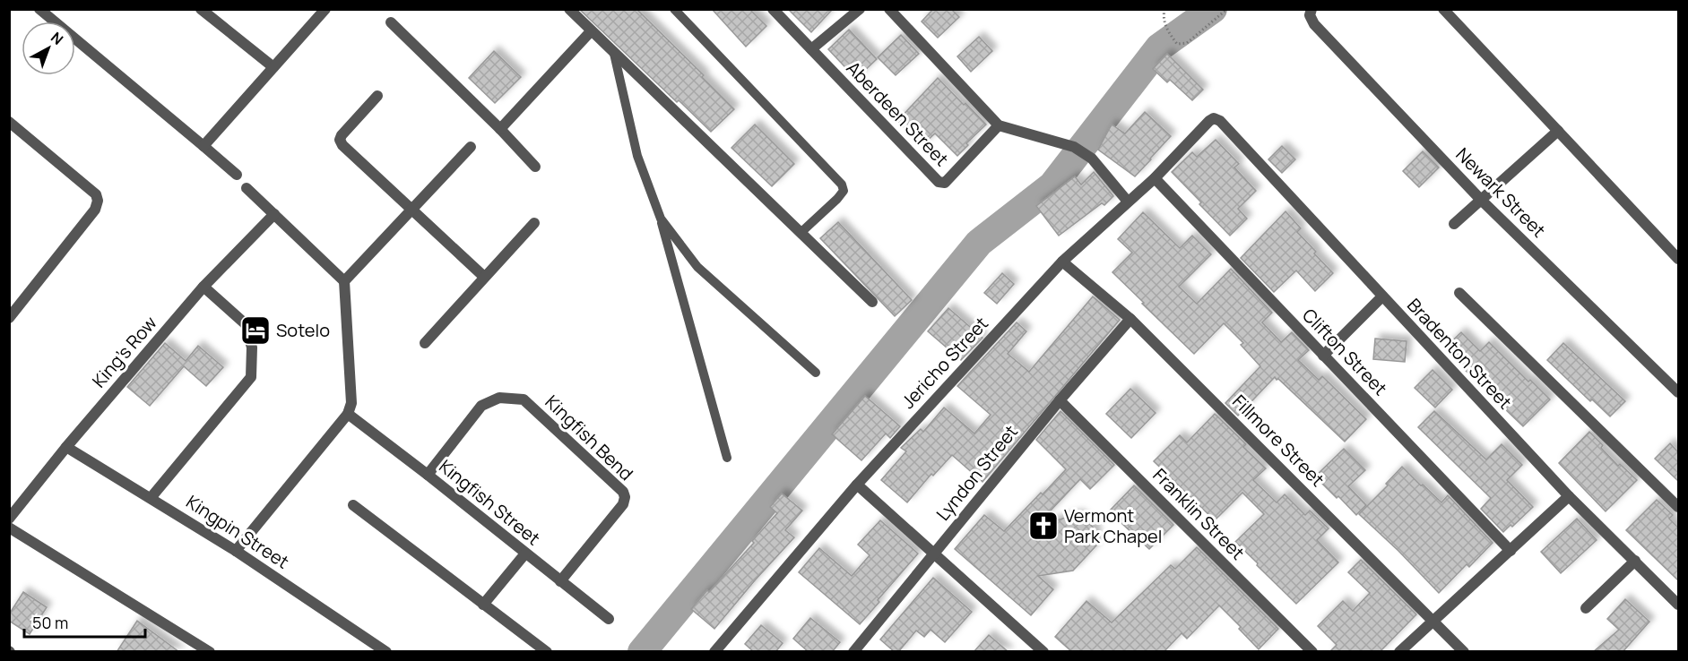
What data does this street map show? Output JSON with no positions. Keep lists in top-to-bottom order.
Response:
{
  "streets": {
    "street": [
      "Aberdeen Street",
      "Newark Street",
      "King's Row",
      "Clifton Street",
      "Bradenton Street",
      "Jericho Street",
      "Kingfish Bend",
      "Fillmore Street",
      "Lyndon Street",
      "Kingfish Street",
      "Franklin Street",
      "Kingpin Street"
    ]
  },
  "crossings": [
    ["King's Row", "Kingpin Street"],
    ["Clifton Street", "Jericho Street"],
    ["Bradenton Street", "Jericho Street"],
    ["Jericho Street", "Fillmore Street"],
    ["Kingfish Bend", "Kingfish Street"],
    ["Fillmore Street", "Lyndon Street"],
    ["Lyndon Street", "Franklin Street"]
  ],
  "places": {
    "hotel": ["Sotelo"],
    "church": ["Vermont Park Chapel"]
  },
  "scale_bar": "50 m",
  "north": "top right"
}
